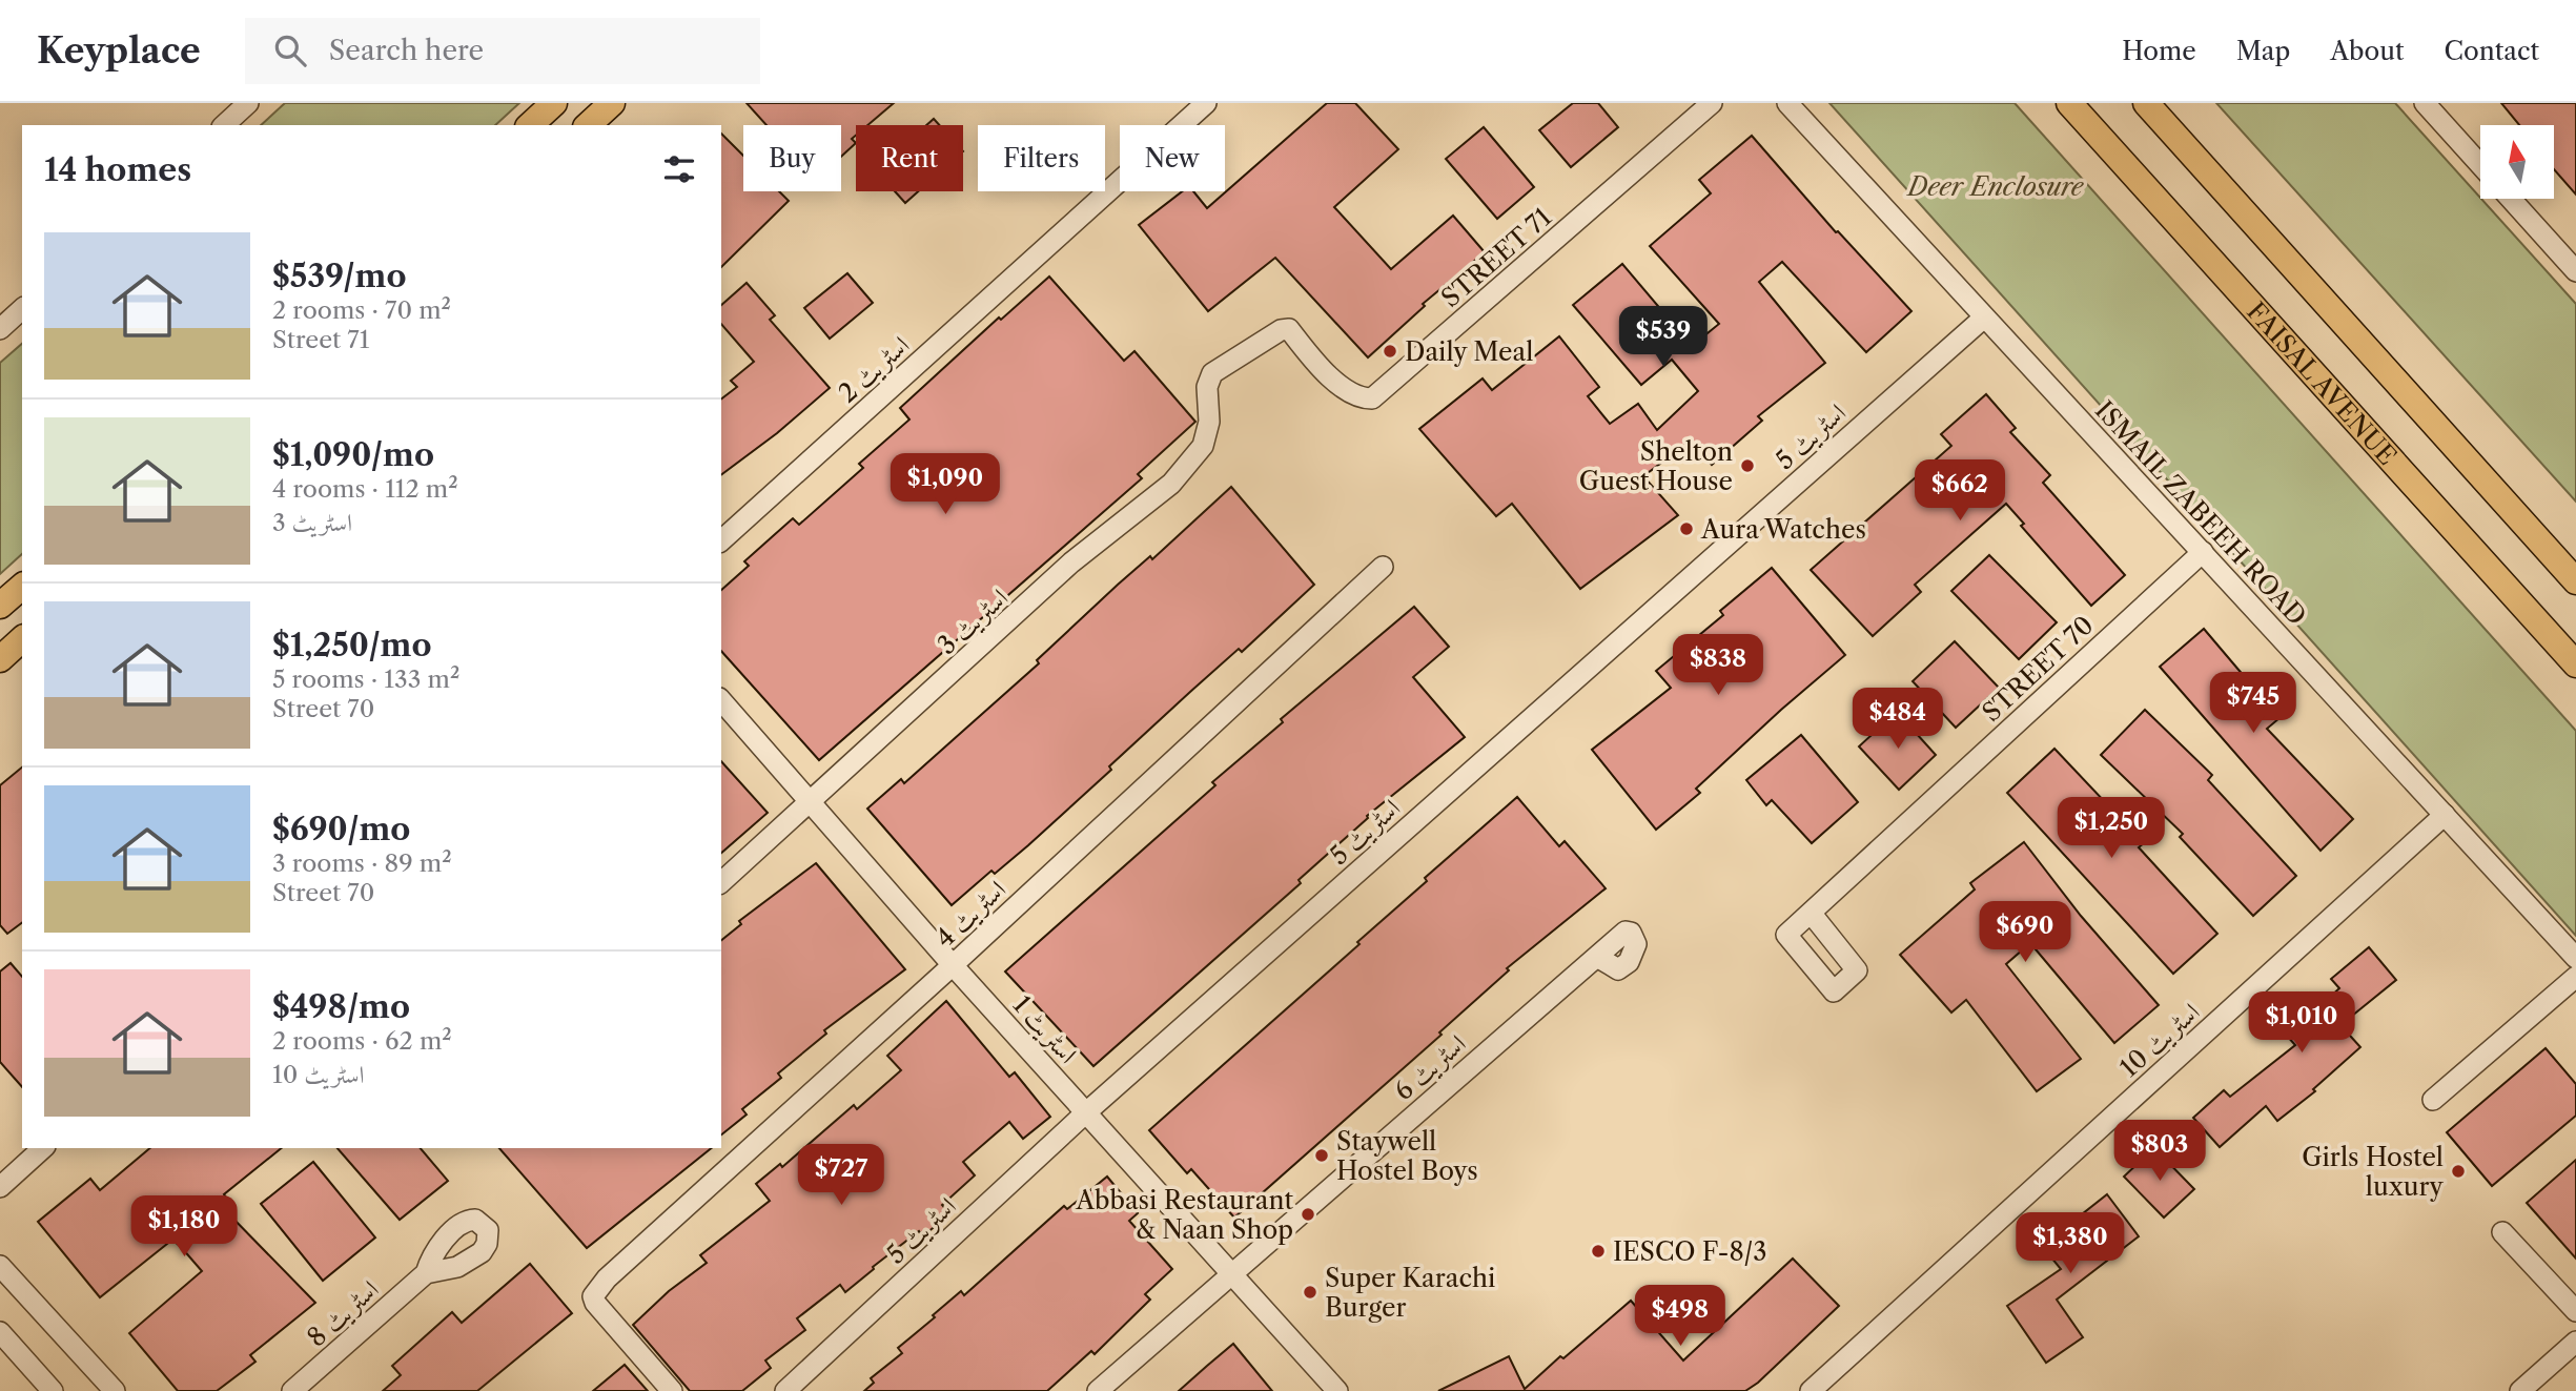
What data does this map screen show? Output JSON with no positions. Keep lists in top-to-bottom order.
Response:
{
  "streets": {
    "main road": ["FAISAL AVENUE"],
    "street": [
      "STREET 71",
      "اسٹریٹ 2",
      "اسٹریٹ 5",
      "ISMAIL ZABEEH ROAD",
      "اسٹریٹ 3",
      "STREET 70",
      "اسٹریٹ 4",
      "اسٹریٹ 1",
      "اسٹریٹ 10",
      "اسٹریٹ 6",
      "اسٹریٹ 8"
    ]
  },
  "crossings": [
    ["STREET 71", "اسٹریٹ 3"],
    ["اسٹریٹ 5", "ISMAIL ZABEEH ROAD"],
    ["اسٹریٹ 5", "اسٹریٹ 1"],
    ["ISMAIL ZABEEH ROAD", "STREET 70"],
    ["ISMAIL ZABEEH ROAD", "اسٹریٹ 10"],
    ["اسٹریٹ 3", "اسٹریٹ 1"],
    ["اسٹریٹ 4", "اسٹریٹ 1"],
    ["اسٹریٹ 1", "اسٹریٹ 6"]
  ],
  "parks": ["Deer Enclosure"],
  "places": [
    "Daily Meal",
    "Shelton Guest House",
    "Aura Watches",
    "Staywell Hostel Boys",
    "Girls Hostel luxury",
    "Abbasi Restaurant & Naan Shop",
    "IESCO F-8/3",
    "Super Karachi Burger"
  ],
  "north": "top",
  "page": {
    "header": "Keyplace",
    "search": "Search here",
    "nav": [
      "Home",
      "Map",
      "About",
      "Contact"
    ],
    "chip": [
      "Buy",
      "Rent",
      "Filters",
      "New"
    ],
    "heading": "14 homes",
    "list": [
      {
        "name": "$539/mo",
        "note": "2 rooms · 70 m² · Street 71"
      },
      {
        "name": "$1,090/mo",
        "note": "4 rooms · 112 m² · اسٹریٹ 3"
      },
      {
        "name": "$1,250/mo",
        "note": "5 rooms · 133 m² · Street 70"
      },
      {
        "name": "$690/mo",
        "note": "3 rooms · 89 m² · Street 70"
      },
      {
        "name": "$498/mo",
        "note": "2 rooms · 62 m² · اسٹریٹ 10"
      }
    ],
    "price": [
      "$539",
      "$1,090",
      "$662",
      "$838",
      "$745",
      "$484",
      "$1,250",
      "$690",
      "$1,010",
      "$803",
      "$727",
      "$1,180",
      "$1,380",
      "$498"
    ]
  }
}
